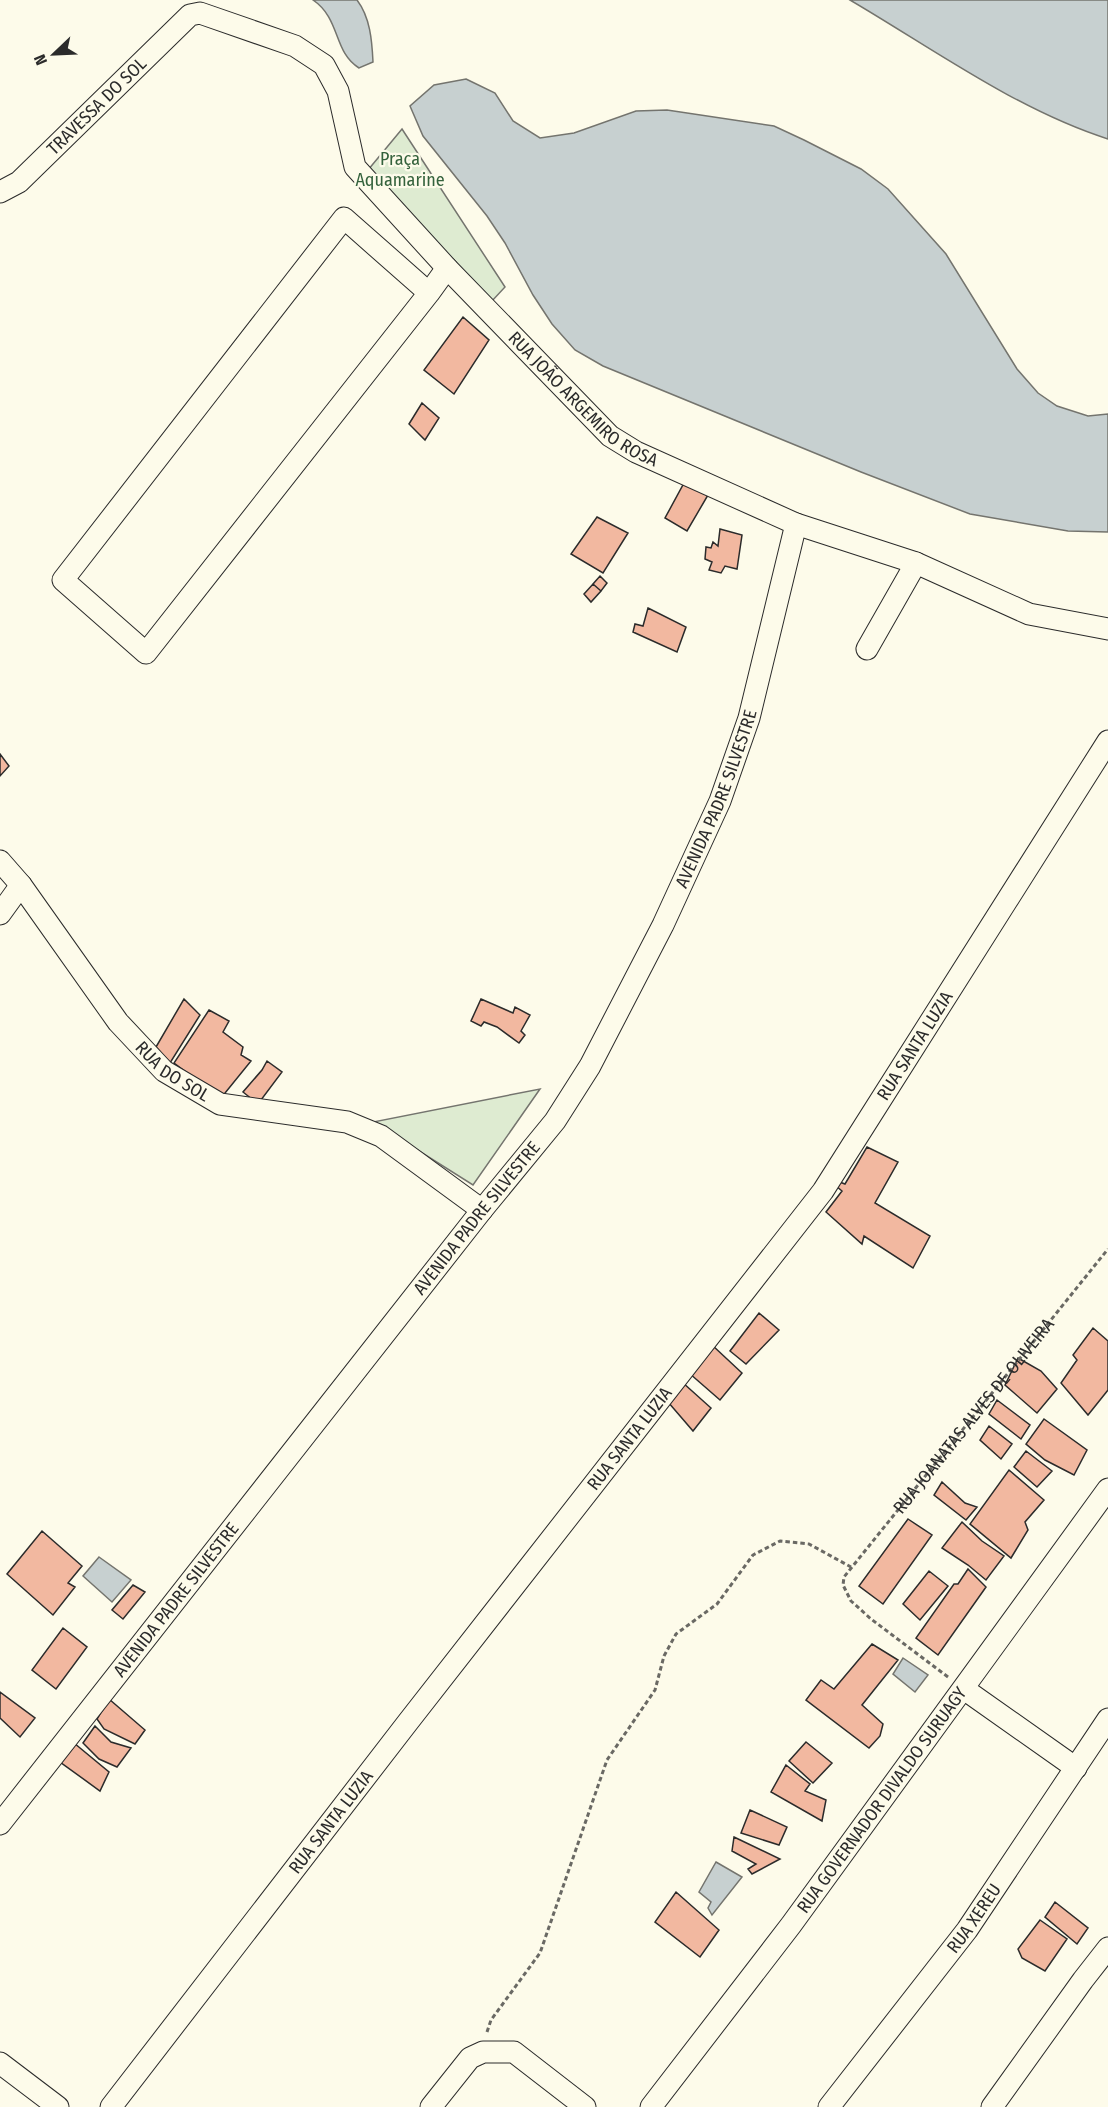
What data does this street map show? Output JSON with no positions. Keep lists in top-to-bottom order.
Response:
{
  "streets": {
    "street": [
      "TRAVESSA DO SOL",
      "RUA JOÃO ARGEMIRO ROSA",
      "AVENIDA PADRE SILVESTRE",
      "RUA SANTA LUZIA",
      "RUA DO SOL",
      "RUA GOVERNADOR DIVALDO SURUAGY",
      "RUA XEREU"
    ],
    "path": ["RUA JOANATAS ALVES DE OLIVEIRA"]
  },
  "crossings": [
    ["TRAVESSA DO SOL", "RUA JOÃO ARGEMIRO ROSA"],
    ["RUA JOÃO ARGEMIRO ROSA", "AVENIDA PADRE SILVESTRE"],
    ["AVENIDA PADRE SILVESTRE", "RUA DO SOL"],
    ["RUA JOANATAS ALVES DE OLIVEIRA", "RUA GOVERNADOR DIVALDO SURUAGY"]
  ],
  "parks": ["Praça Aquamarine"],
  "north": "bottom left"
}
